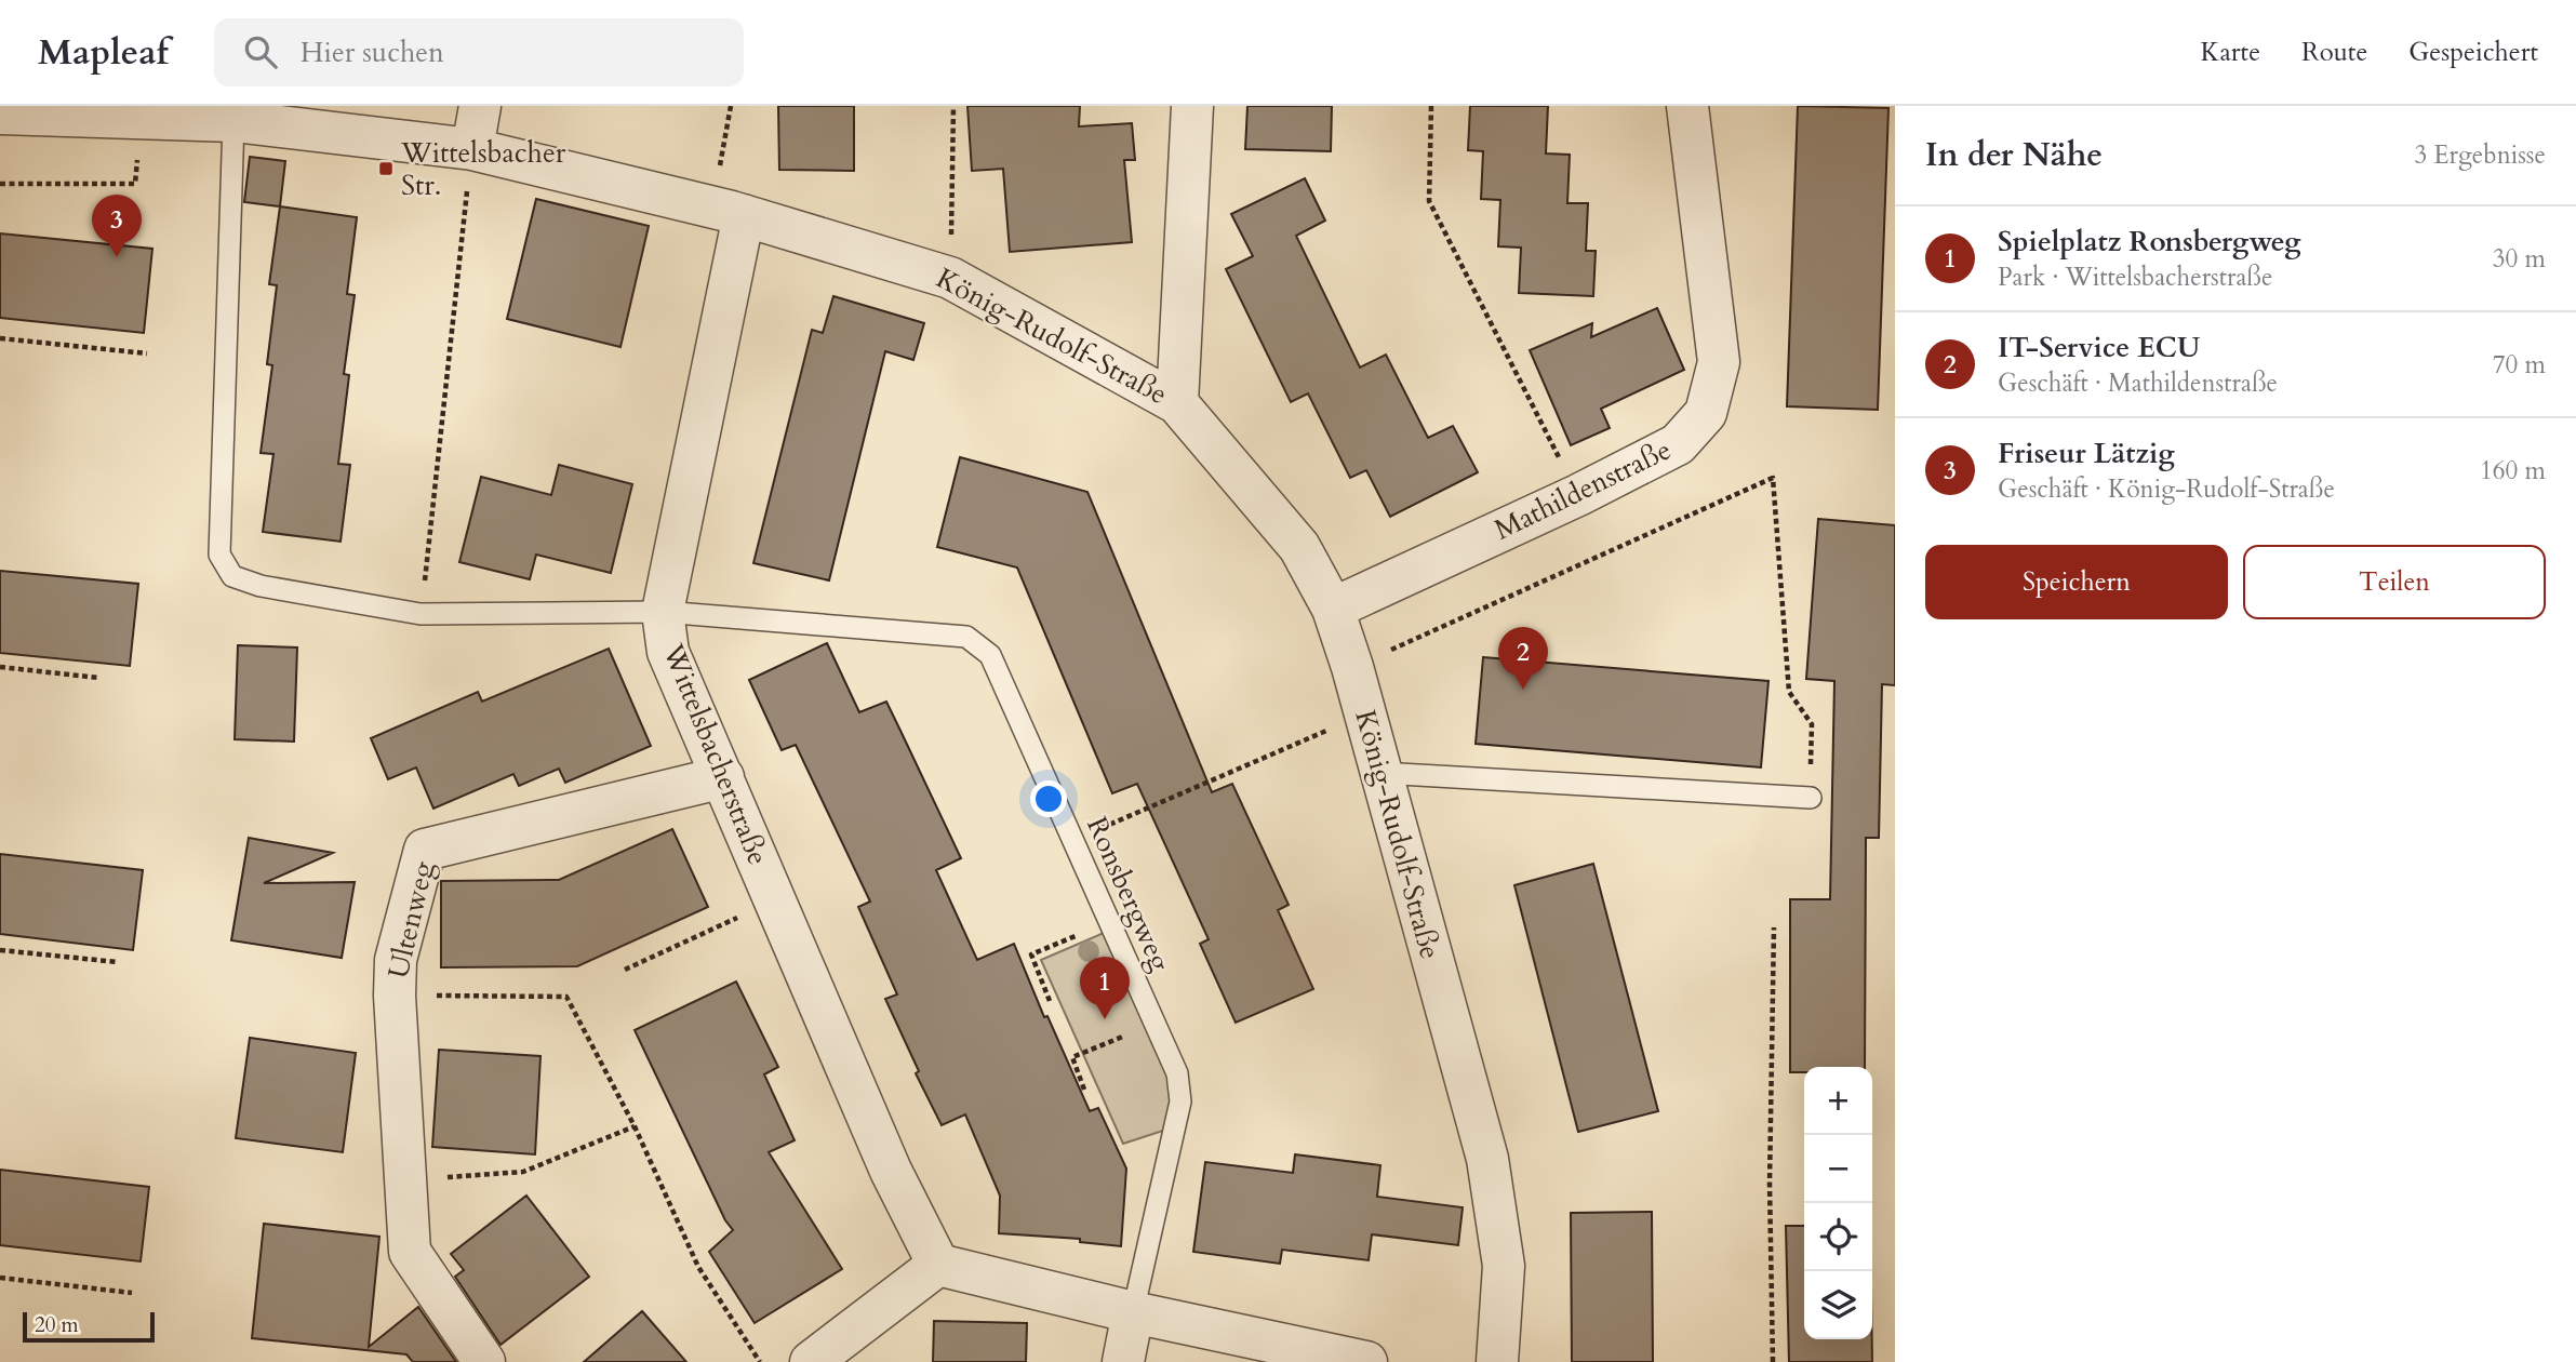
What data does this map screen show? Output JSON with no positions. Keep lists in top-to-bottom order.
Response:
{
  "streets": {
    "street": [
      "König-Rudolf-Straße",
      "Mathildenstraße",
      "Wittelsbacherstraße",
      "Ultenweg"
    ],
    "lane": ["Ronsbergweg"]
  },
  "crossings": [
    ["König-Rudolf-Straße", "Mathildenstraße"],
    ["König-Rudolf-Straße", "Wittelsbacherstraße"],
    ["König-Rudolf-Straße", "Ronsbergweg"],
    ["Wittelsbacherstraße", "Ronsbergweg"],
    ["Wittelsbacherstraße", "Ultenweg"]
  ],
  "places": {
    "transit": ["Wittelsbacher Str."]
  },
  "scale_bar": "20 m",
  "page": {
    "header": "Mapleaf",
    "search": "Hier suchen",
    "nav": ["Karte", "Route", "Gespeichert"],
    "heading": ["In der Nähe", "3 Ergebnisse"],
    "pins": ["3", "2", "1"],
    "list": [
      {
        "mark": "1",
        "name": "Spielplatz Ronsbergweg",
        "note": "Park · Wittelsbacherstraße",
        "value": "30 m"
      },
      {
        "mark": "2",
        "name": "IT-Service ECU",
        "note": "Geschäft · Mathildenstraße",
        "value": "70 m"
      },
      {
        "mark": "3",
        "name": "Friseur Lätzig",
        "note": "Geschäft · König-Rudolf-Straße",
        "value": "160 m"
      }
    ],
    "buttons": ["Speichern", "Teilen"],
    "map_buttons": ["+", "−"],
    "scale": "20 m"
  }
}
